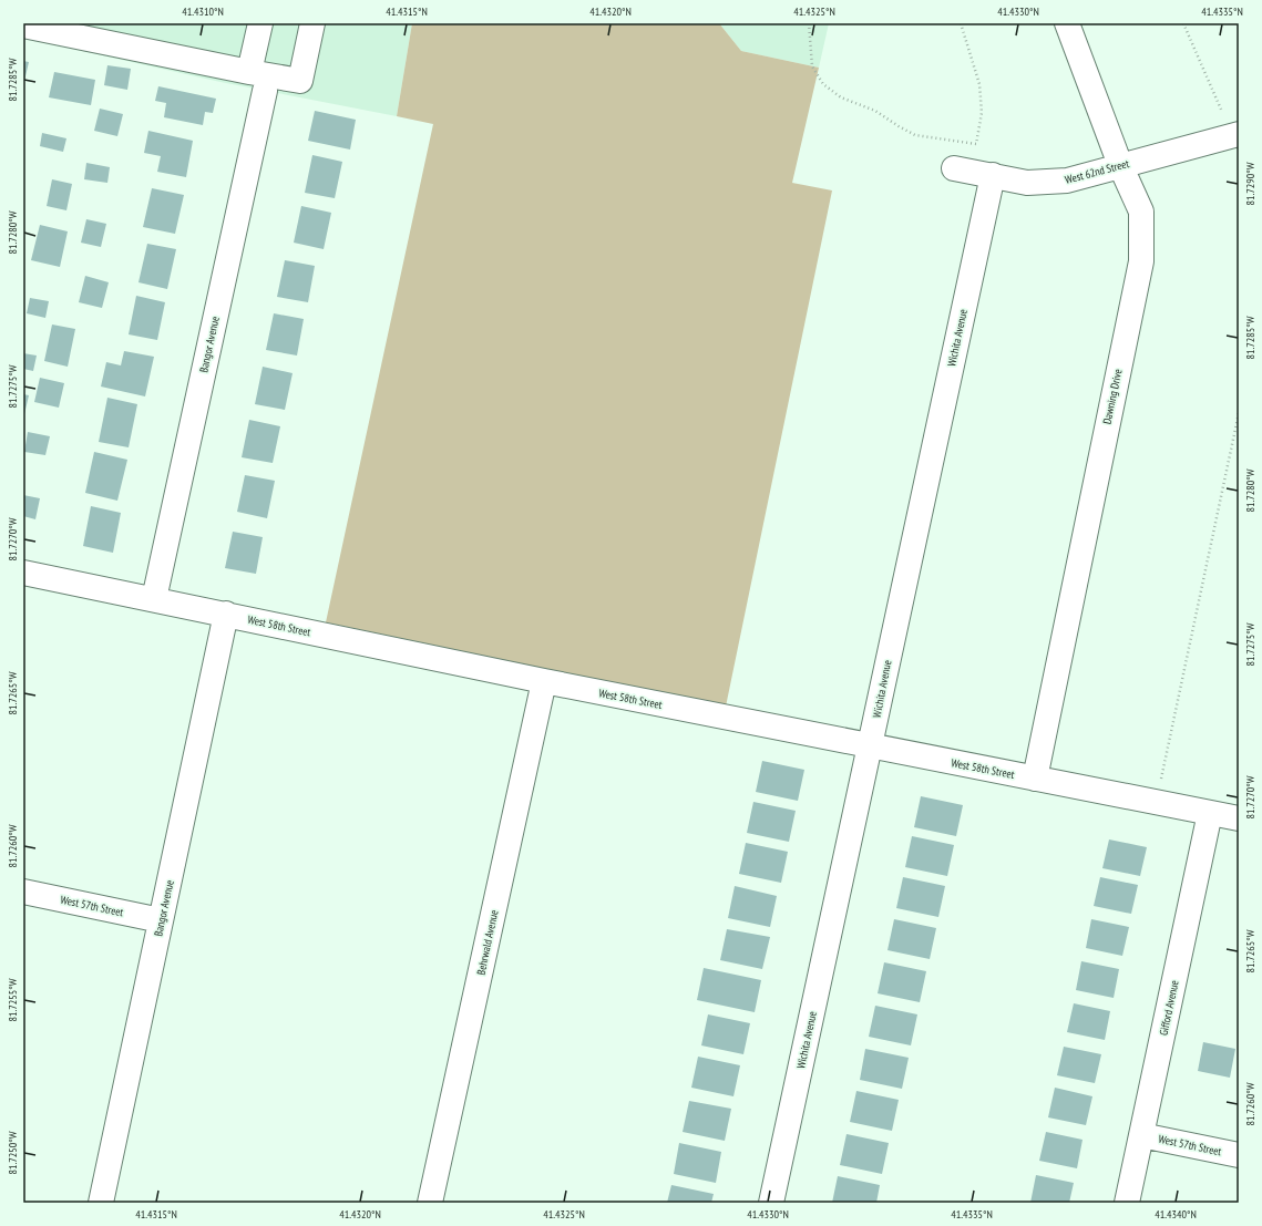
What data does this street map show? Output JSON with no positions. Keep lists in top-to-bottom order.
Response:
{
  "streets": {
    "street": [
      "West 62nd Street",
      "Wichita Avenue",
      "Bangor Avenue",
      "Dawning Drive",
      "West 58th Street",
      "West 57th Street",
      "Behrwald Avenue",
      "Gifford Avenue"
    ]
  },
  "crossings": [
    ["West 62nd Street", "Wichita Avenue"],
    ["West 62nd Street", "Dawning Drive"],
    ["Wichita Avenue", "West 58th Street"],
    ["Bangor Avenue", "West 58th Street"],
    ["Bangor Avenue", "West 57th Street"],
    ["Dawning Drive", "West 58th Street"],
    ["West 58th Street", "Behrwald Avenue"],
    ["West 58th Street", "Gifford Avenue"],
    ["West 57th Street", "Gifford Avenue"]
  ],
  "coordinates": [
    "41.4310°N",
    "41.4315°N",
    "41.4320°N",
    "41.4325°N",
    "41.4330°N",
    "41.4335°N",
    "81.7285°W",
    "81.7290°W",
    "81.7280°W",
    "81.7275°W",
    "81.7270°W",
    "81.7265°W",
    "81.7260°W",
    "81.7255°W",
    "81.7250°W",
    "41.4340°N"
  ]
}
